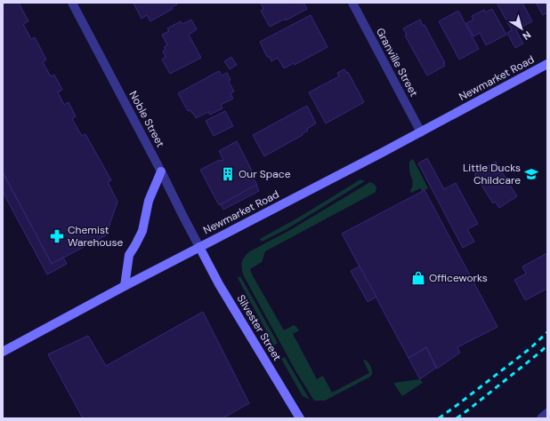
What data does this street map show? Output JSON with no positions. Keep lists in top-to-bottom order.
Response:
{
  "streets": {
    "main road": ["Newmarket Road", "Silvester Street"],
    "street": ["Granville Street", "Noble Street"]
  },
  "crossings": [
    ["Granville Street", "Newmarket Road"],
    ["Newmarket Road", "Noble Street"],
    ["Newmarket Road", "Silvester Street"],
    ["Noble Street", "Silvester Street"]
  ],
  "places": {
    "building": ["Our Space"],
    "school or university": ["Little Ducks Childcare"],
    "pharmacy": ["Chemist Warehouse"],
    "shop": ["Officeworks"]
  },
  "north": "bottom right"
}
